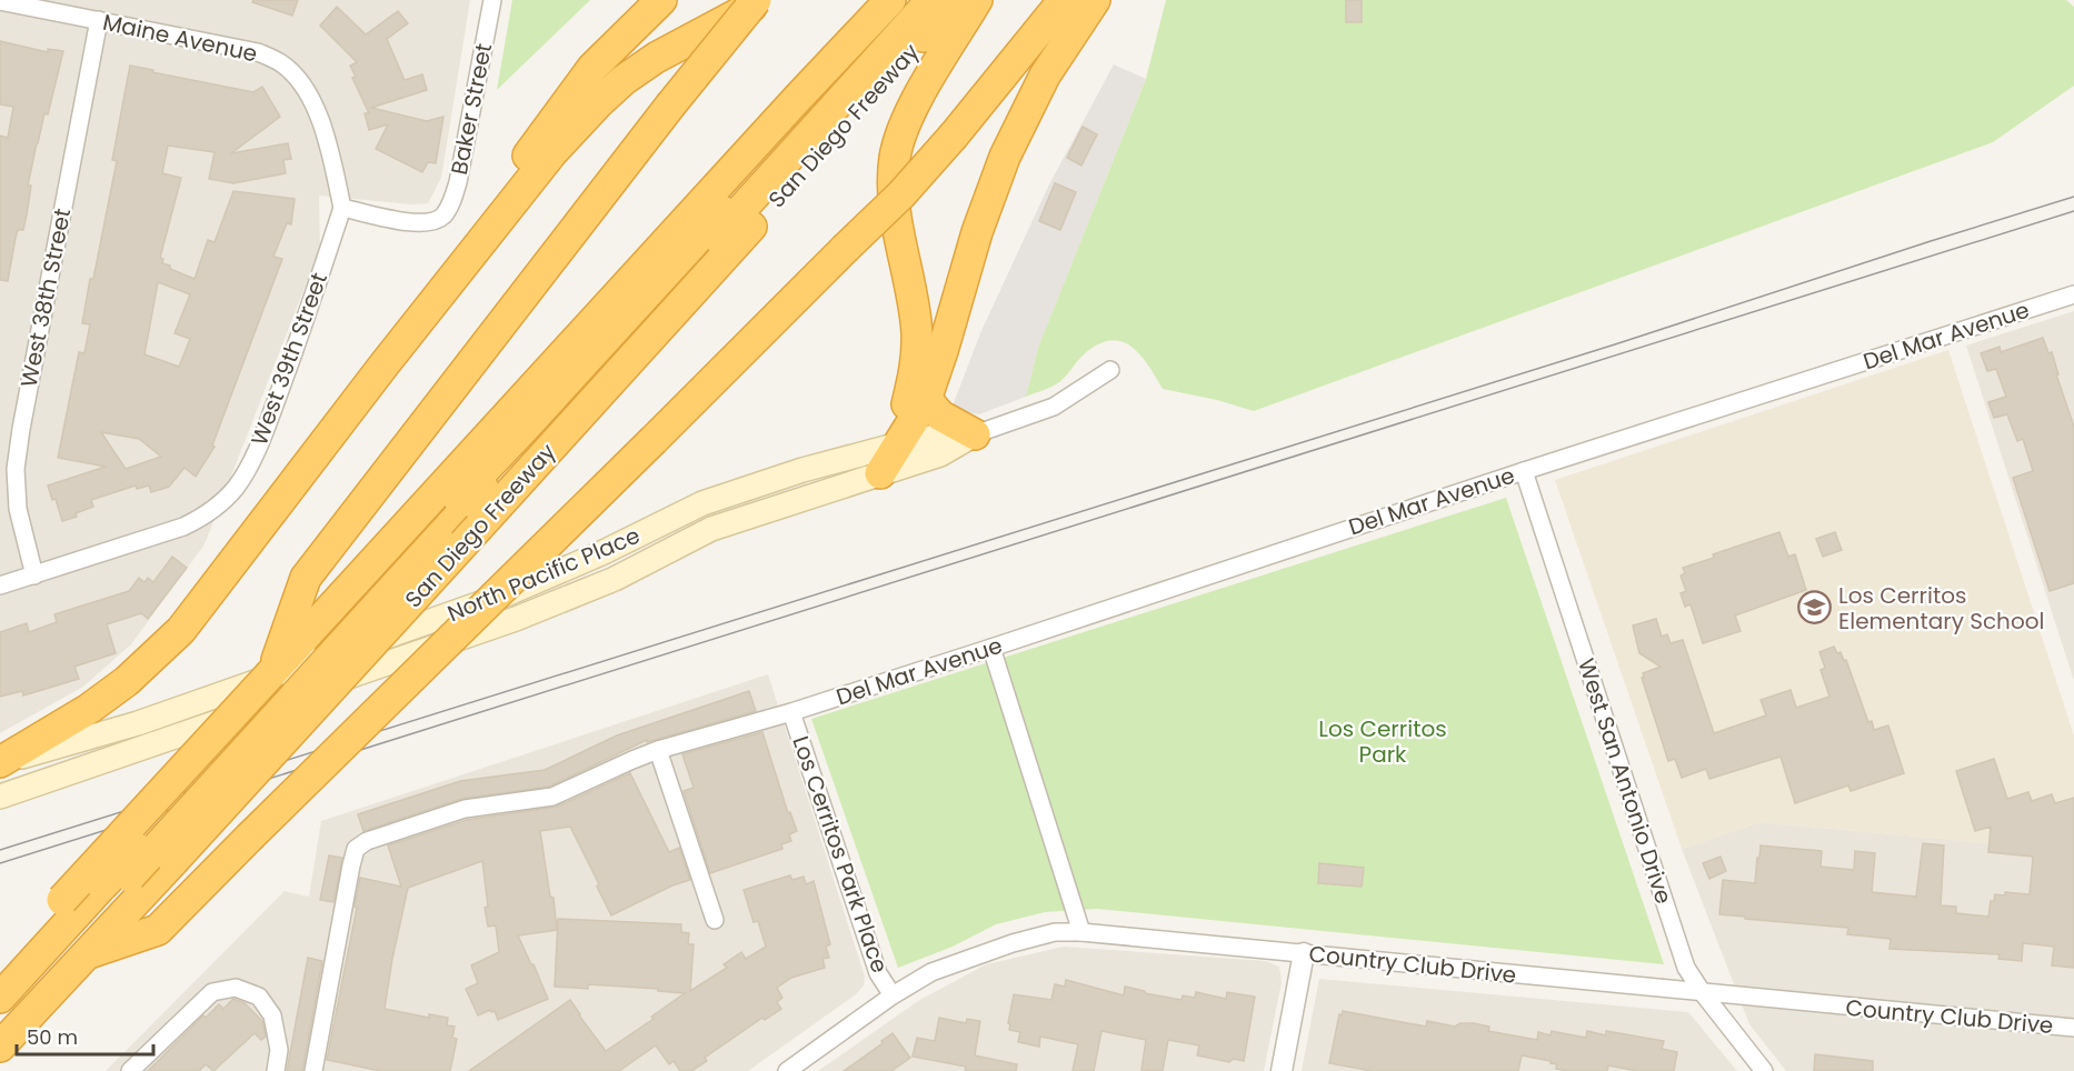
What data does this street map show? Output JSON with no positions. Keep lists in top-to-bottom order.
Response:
{
  "streets": {
    "highway": ["San Diego Freeway"],
    "main road": ["North Pacific Place"],
    "street": [
      "Maine Avenue",
      "Baker Street",
      "West 38th Street",
      "Del Mar Avenue",
      "West 39th Street",
      "West San Antonio Drive",
      "Los Cerritos Park Place",
      "Country Club Drive"
    ]
  },
  "crossings": [
    ["Maine Avenue", "Baker Street"],
    ["Maine Avenue", "West 38th Street"],
    ["Maine Avenue", "West 39th Street"],
    ["Baker Street", "West 39th Street"],
    ["West 38th Street", "West 39th Street"],
    ["Del Mar Avenue", "West San Antonio Drive"],
    ["Del Mar Avenue", "Los Cerritos Park Place"],
    ["West San Antonio Drive", "Country Club Drive"],
    ["Los Cerritos Park Place", "Country Club Drive"]
  ],
  "parks": ["Los Cerritos Park"],
  "places": {
    "school or university": ["Los Cerritos Elementary School"]
  },
  "scale_bar": "50 m"
}
